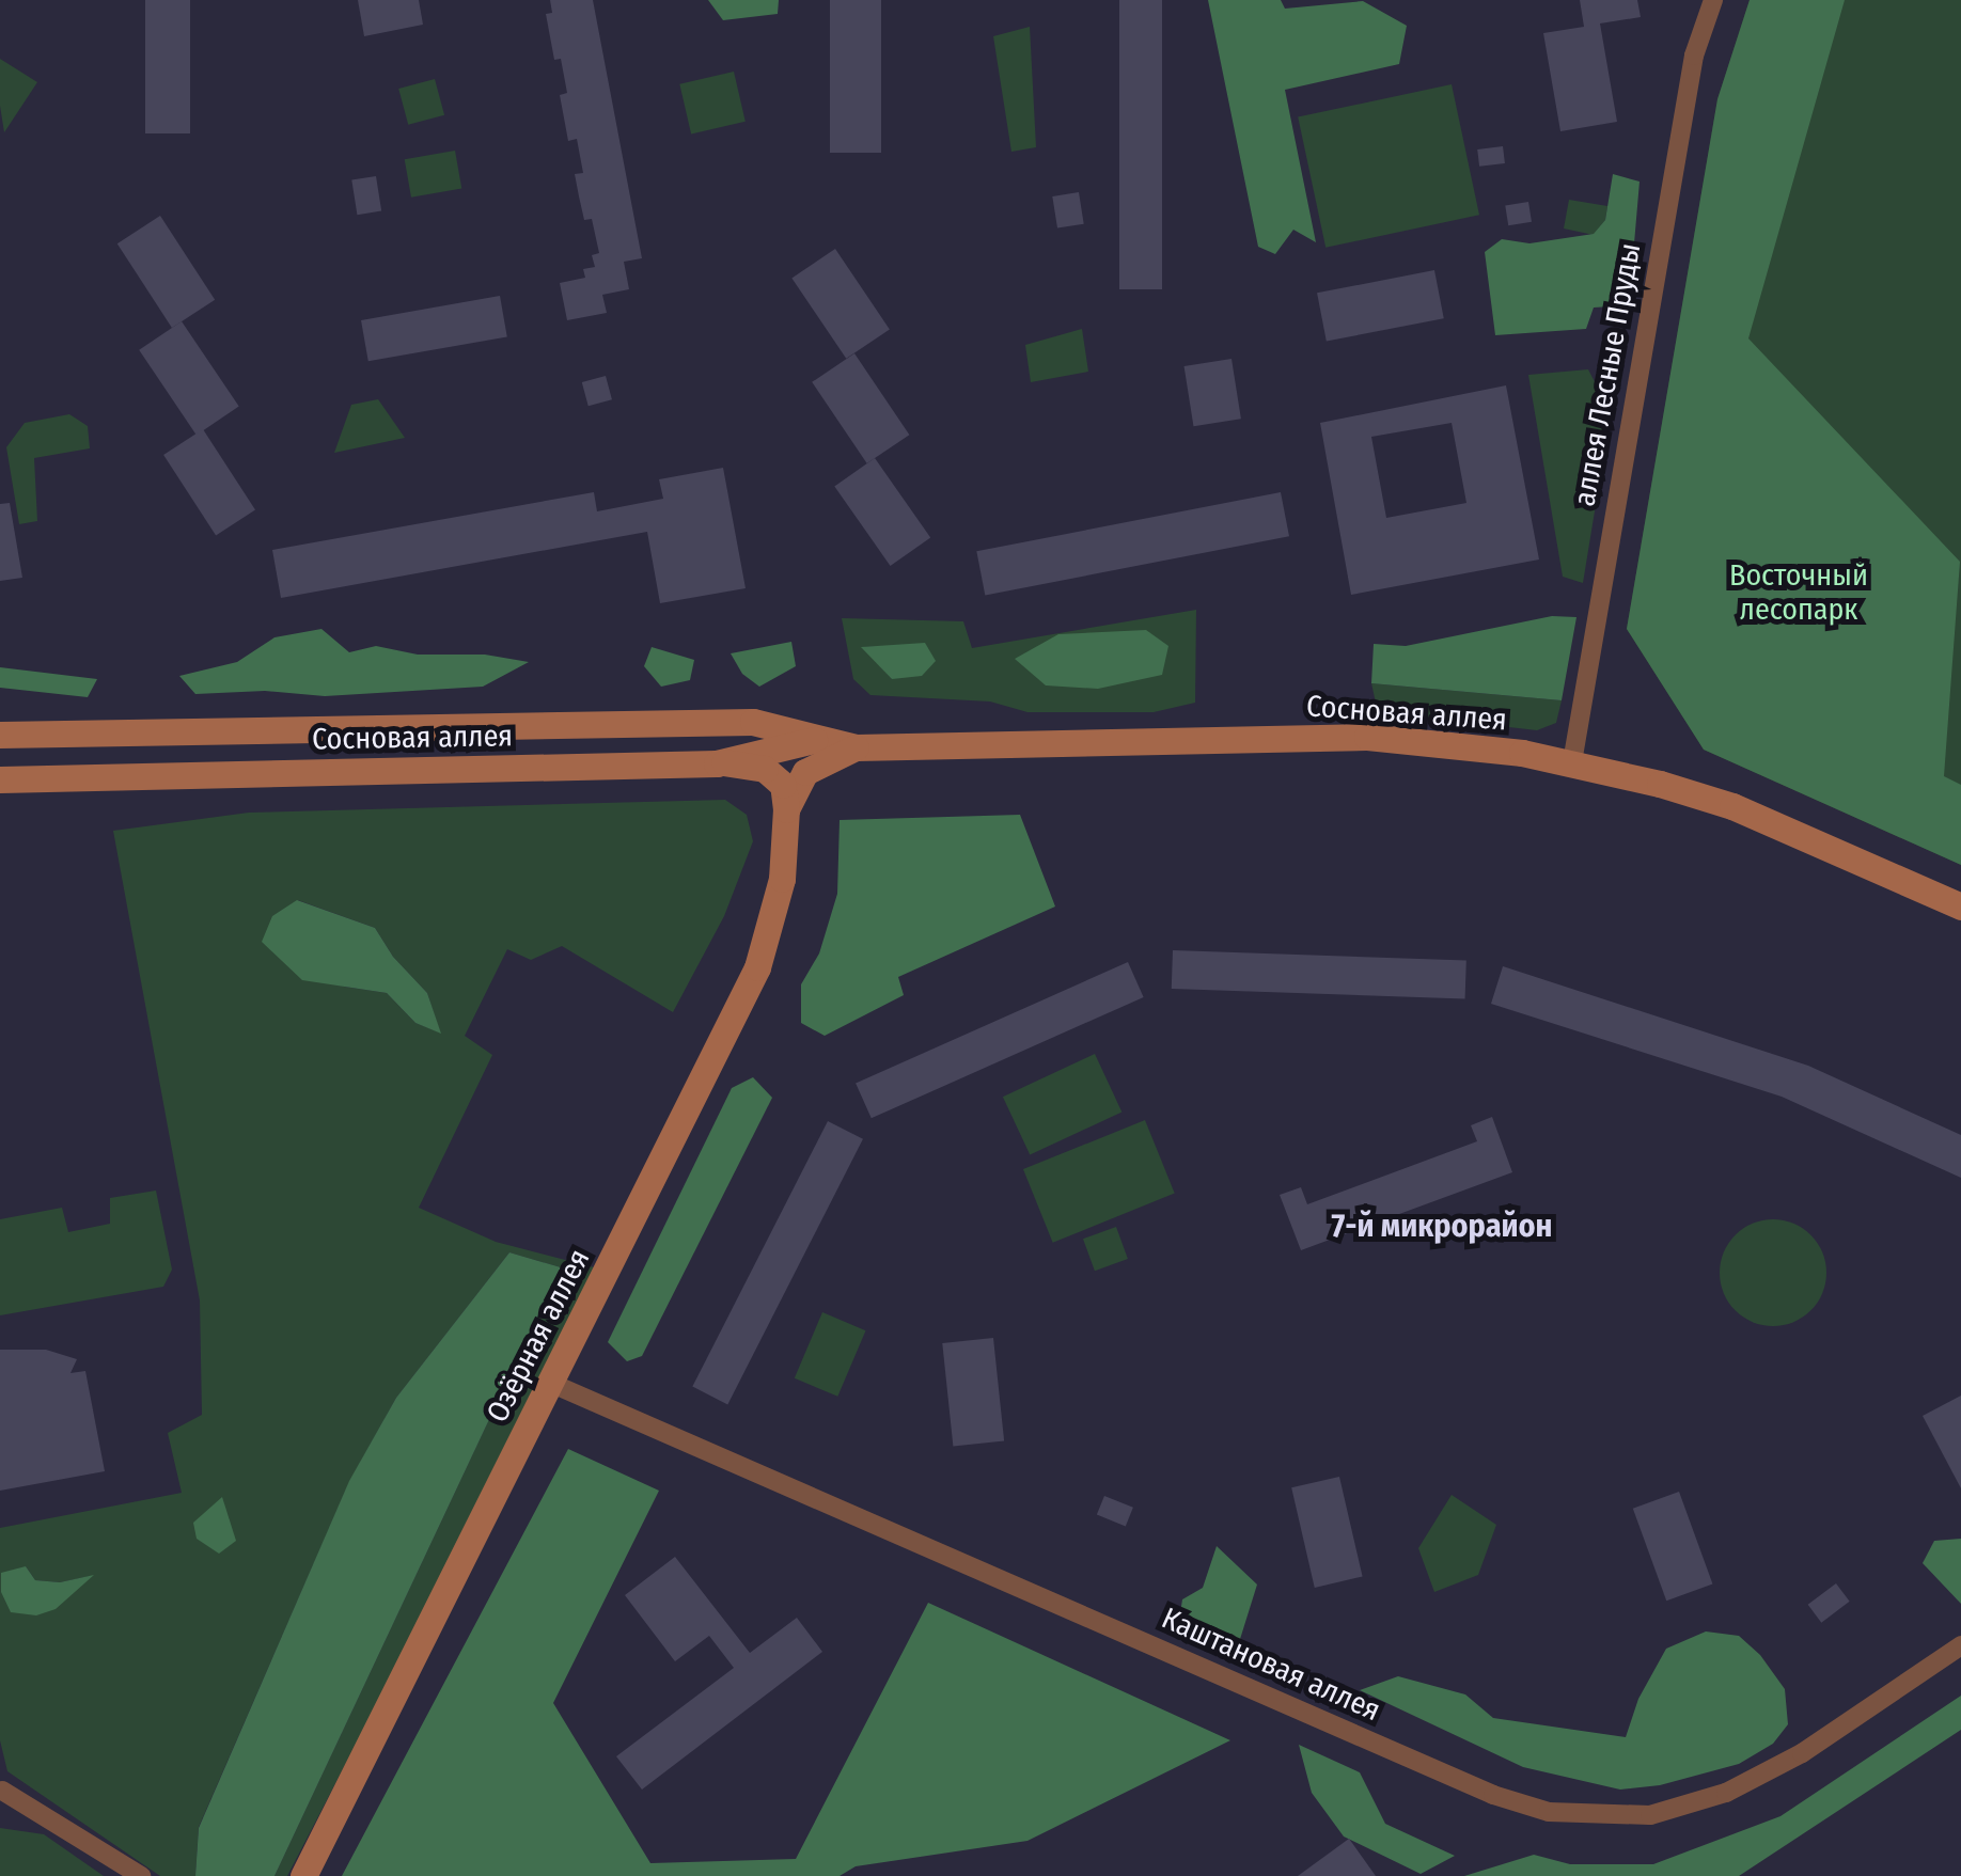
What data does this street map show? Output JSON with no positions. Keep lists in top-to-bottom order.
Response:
{
  "streets": {
    "main road": ["Сосновая аллея", "Озёрная аллея"],
    "street": ["аллея Лесные Пруды", "Каштановая аллея"]
  },
  "crossings": [
    ["аллея Лесные Пруды", "Сосновая аллея"],
    ["Озёрная аллея", "Каштановая аллея"]
  ],
  "districts": ["7-й микрорайон"],
  "parks": ["Восточный лесопарк"]
}
